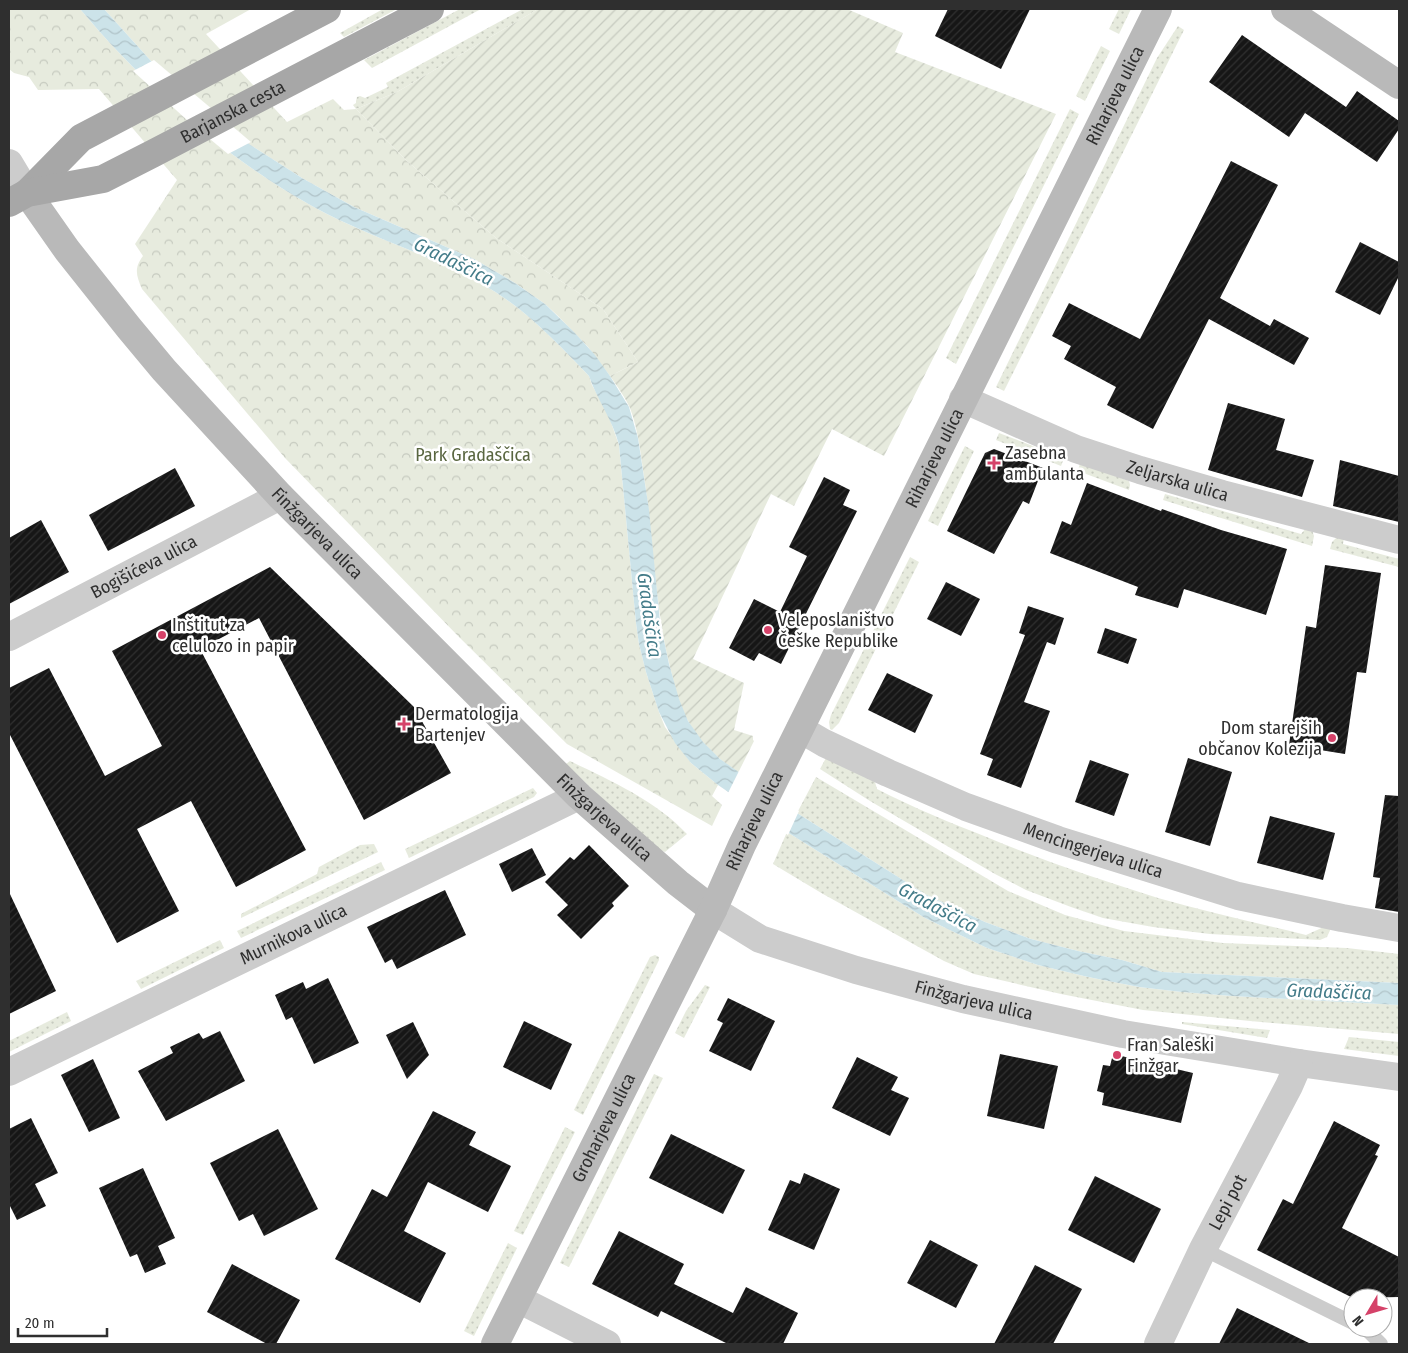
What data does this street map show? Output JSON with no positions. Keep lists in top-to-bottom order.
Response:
{
  "streets": {
    "main road": ["Barjanska cesta"],
    "street": [
      "Riharjeva ulica",
      "Zeljarska ulica",
      "Finžgarjeva ulica",
      "Bogišićeva ulica",
      "Mencingerjeva ulica",
      "Murnikova ulica",
      "Groharjeva ulica",
      "Lepi pot"
    ]
  },
  "crossings": [
    ["Riharjeva ulica", "Zeljarska ulica"],
    ["Riharjeva ulica", "Finžgarjeva ulica"],
    ["Riharjeva ulica", "Mencingerjeva ulica"],
    ["Riharjeva ulica", "Groharjeva ulica"],
    ["Barjanska cesta", "Finžgarjeva ulica"],
    ["Finžgarjeva ulica", "Bogišićeva ulica"],
    ["Finžgarjeva ulica", "Murnikova ulica"],
    ["Finžgarjeva ulica", "Groharjeva ulica"],
    ["Finžgarjeva ulica", "Lepi pot"]
  ],
  "water": ["Gradaščica"],
  "parks": ["Park Gradaščica"],
  "places": {
    "health": ["Zasebna ambulanta", "Dermatologija Bartenjev"],
    "other": [
      "Veleposlaništvo Češke Republike",
      "Inštitut za celulozo in papir",
      "Dom starejših občanov Kolezija",
      "Fran Saleški Finžgar"
    ]
  },
  "scale_bar": "20 m",
  "north": "bottom left"
}
